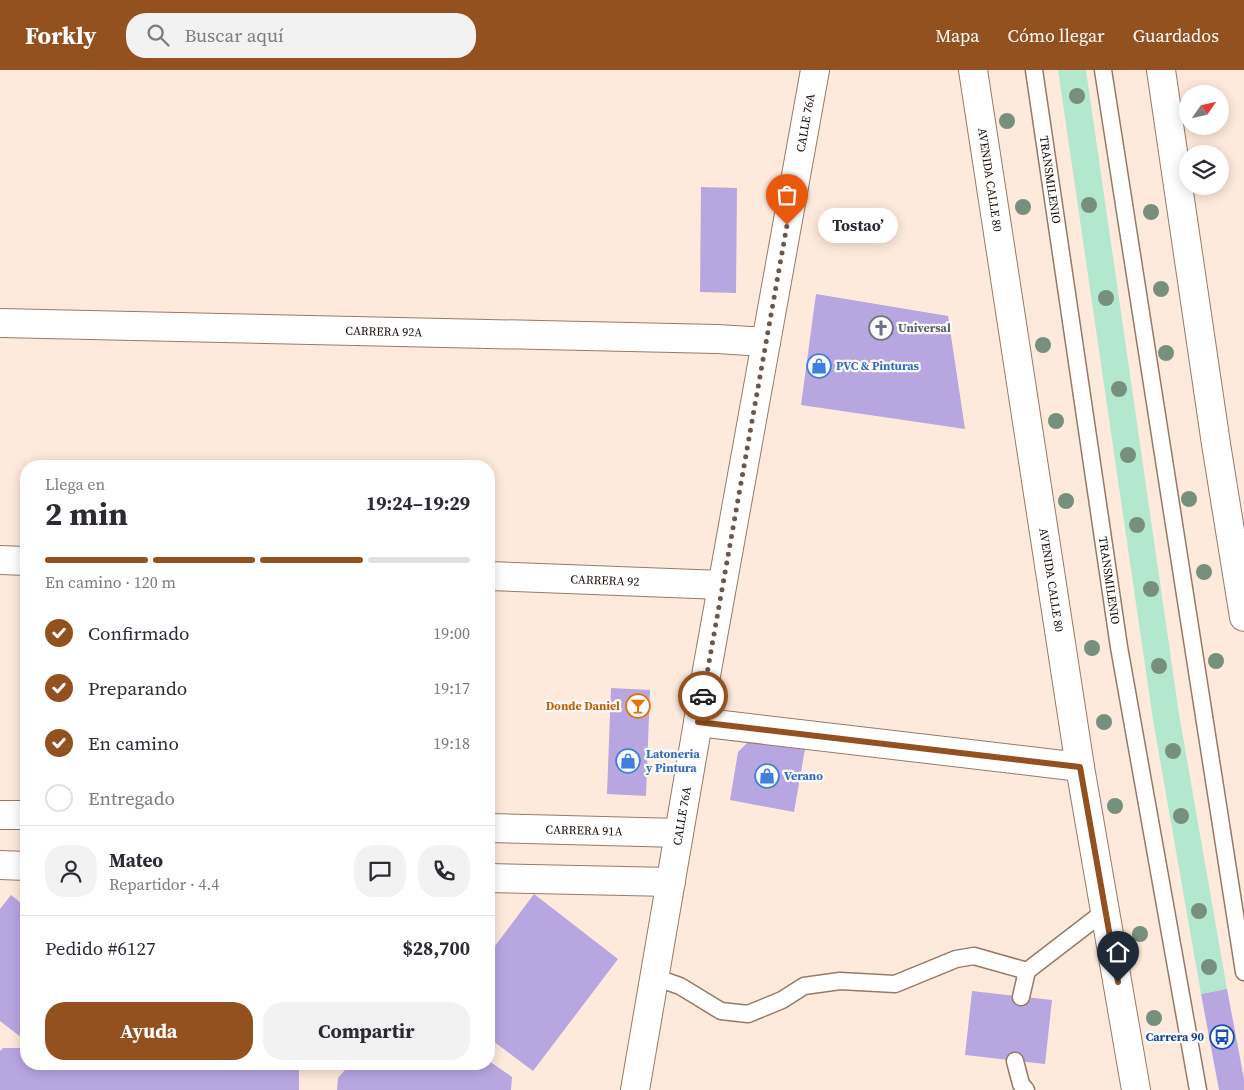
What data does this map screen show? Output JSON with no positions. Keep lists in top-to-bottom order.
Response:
{
  "streets": {
    "main road": [
      "CALLE 76A",
      "AVENIDA CALLE 80",
      "CARRERA 92A",
      "CARRERA 92",
      "CARRERA 91A"
    ],
    "lane": ["TRANSMILENIO"]
  },
  "crossings": [
    ["CALLE 76A", "CARRERA 92A"],
    ["CALLE 76A", "CARRERA 92"],
    ["CALLE 76A", "CARRERA 91A"]
  ],
  "places": {
    "other": ["Tostao’"],
    "church": ["Universal"],
    "shop": ["PVC & Pinturas", "Latoneria y Pintura", "Verano"],
    "bar": ["Donde Daniel"],
    "bus stop": ["Carrera 90"]
  },
  "north": "top right",
  "page": {
    "header": "Forkly",
    "search": "Buscar aquí",
    "nav": ["Mapa", "Cómo llegar", "Guardados"],
    "bubble": "Tostao’",
    "heading": ["2 min", "Llega en", "19:24–19:29"],
    "panel": [
      "Mateo",
      "Repartidor · 4.4",
      "Pedido #6127",
      "$28,700"
    ],
    "bar": "En camino · 120 m",
    "list": [
      ["Confirmado", "19:00"],
      ["Preparando", "19:17"],
      ["En camino", "19:18"],
      "Entregado"
    ],
    "buttons": ["Ayuda", "Compartir"]
  }
}
